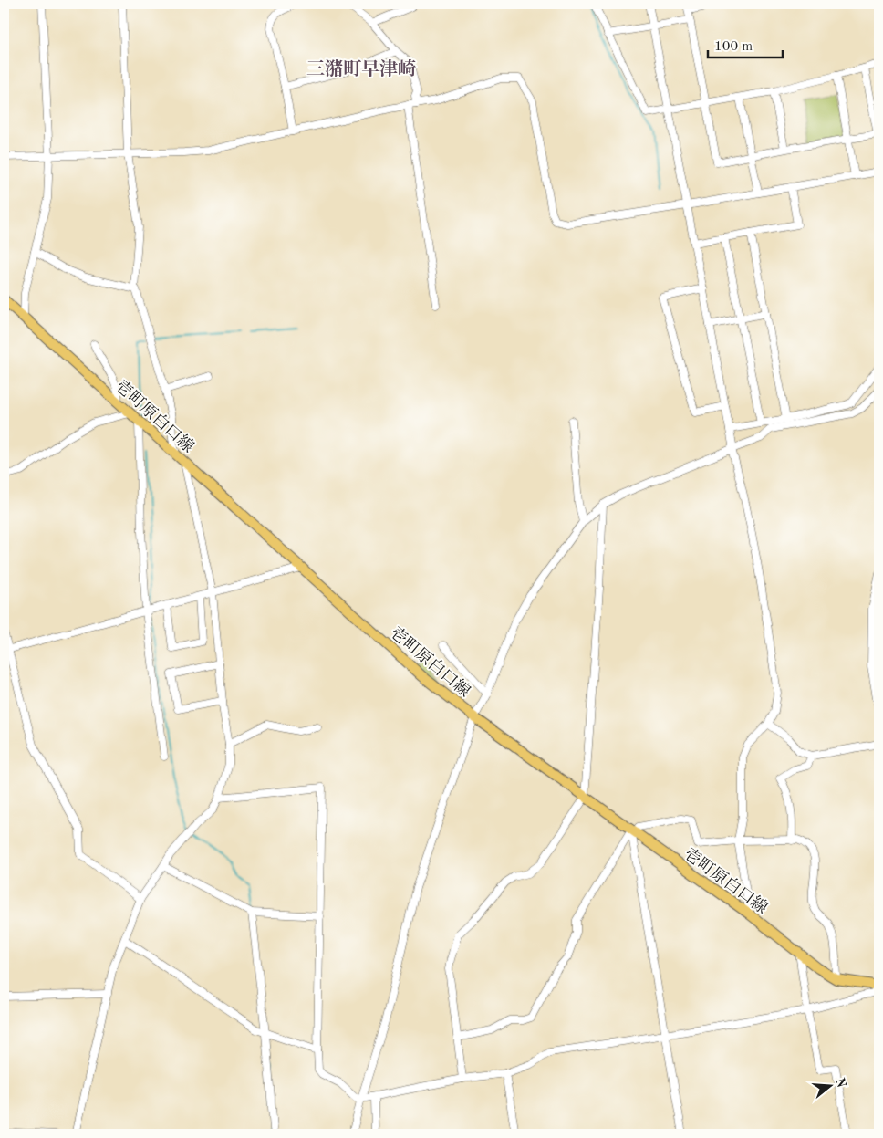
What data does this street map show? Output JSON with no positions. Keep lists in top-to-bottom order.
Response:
{
  "streets": {
    "main road": ["壱町原白口線"]
  },
  "districts": ["三潴町早津崎"],
  "scale_bar": "100 m",
  "north": "right"
}
